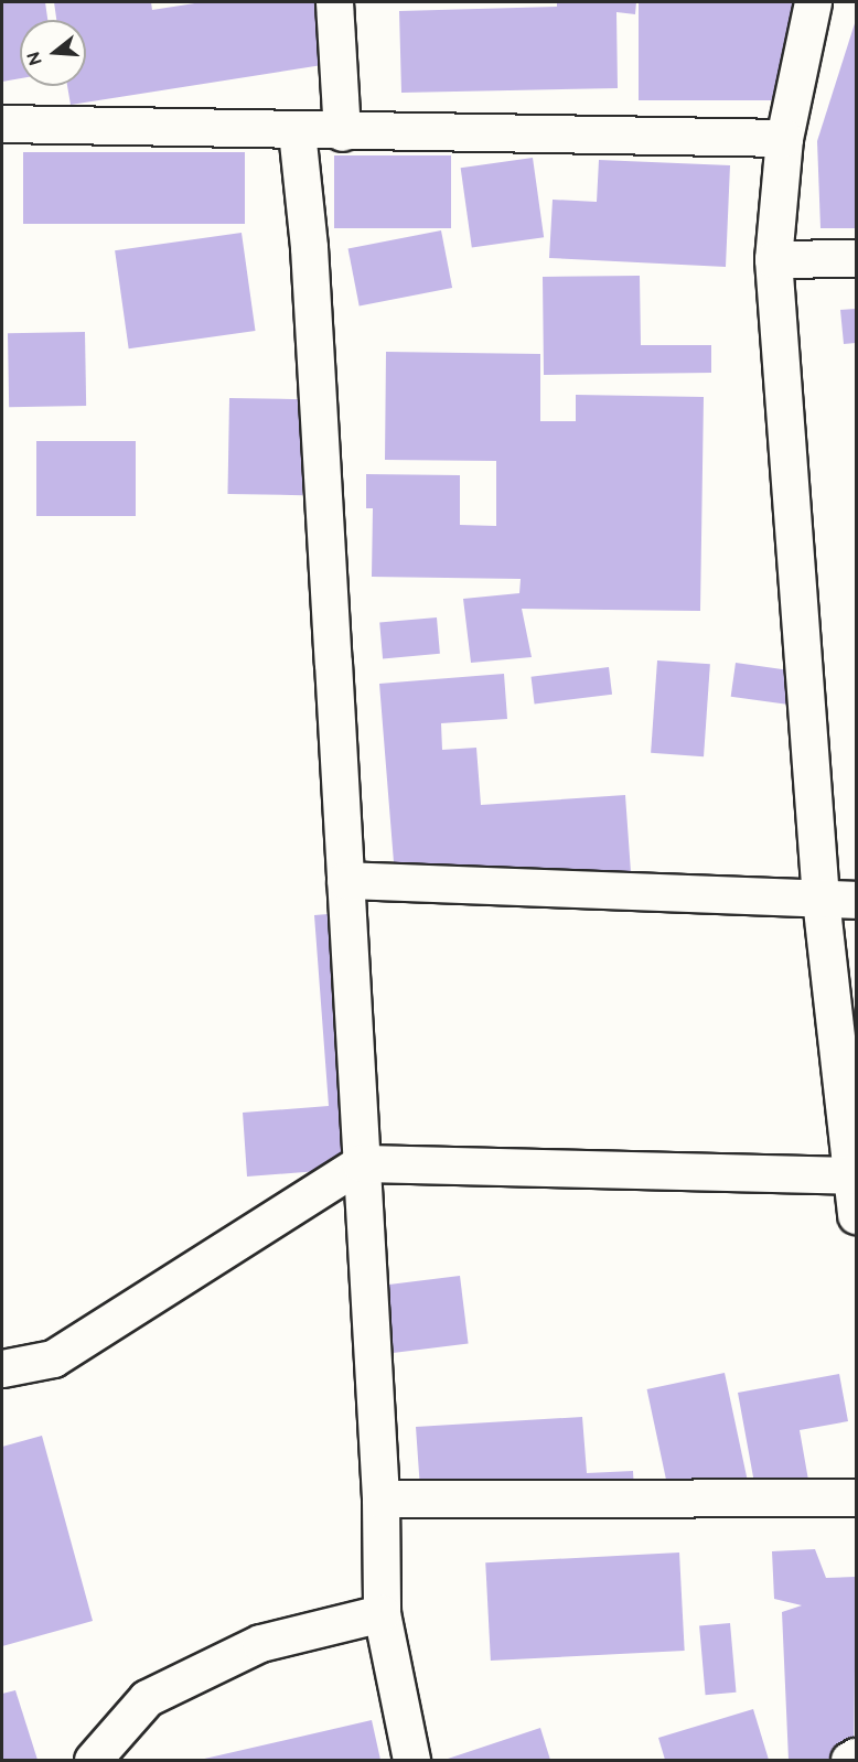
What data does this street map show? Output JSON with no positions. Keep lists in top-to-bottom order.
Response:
{
  "north": "left"
}
